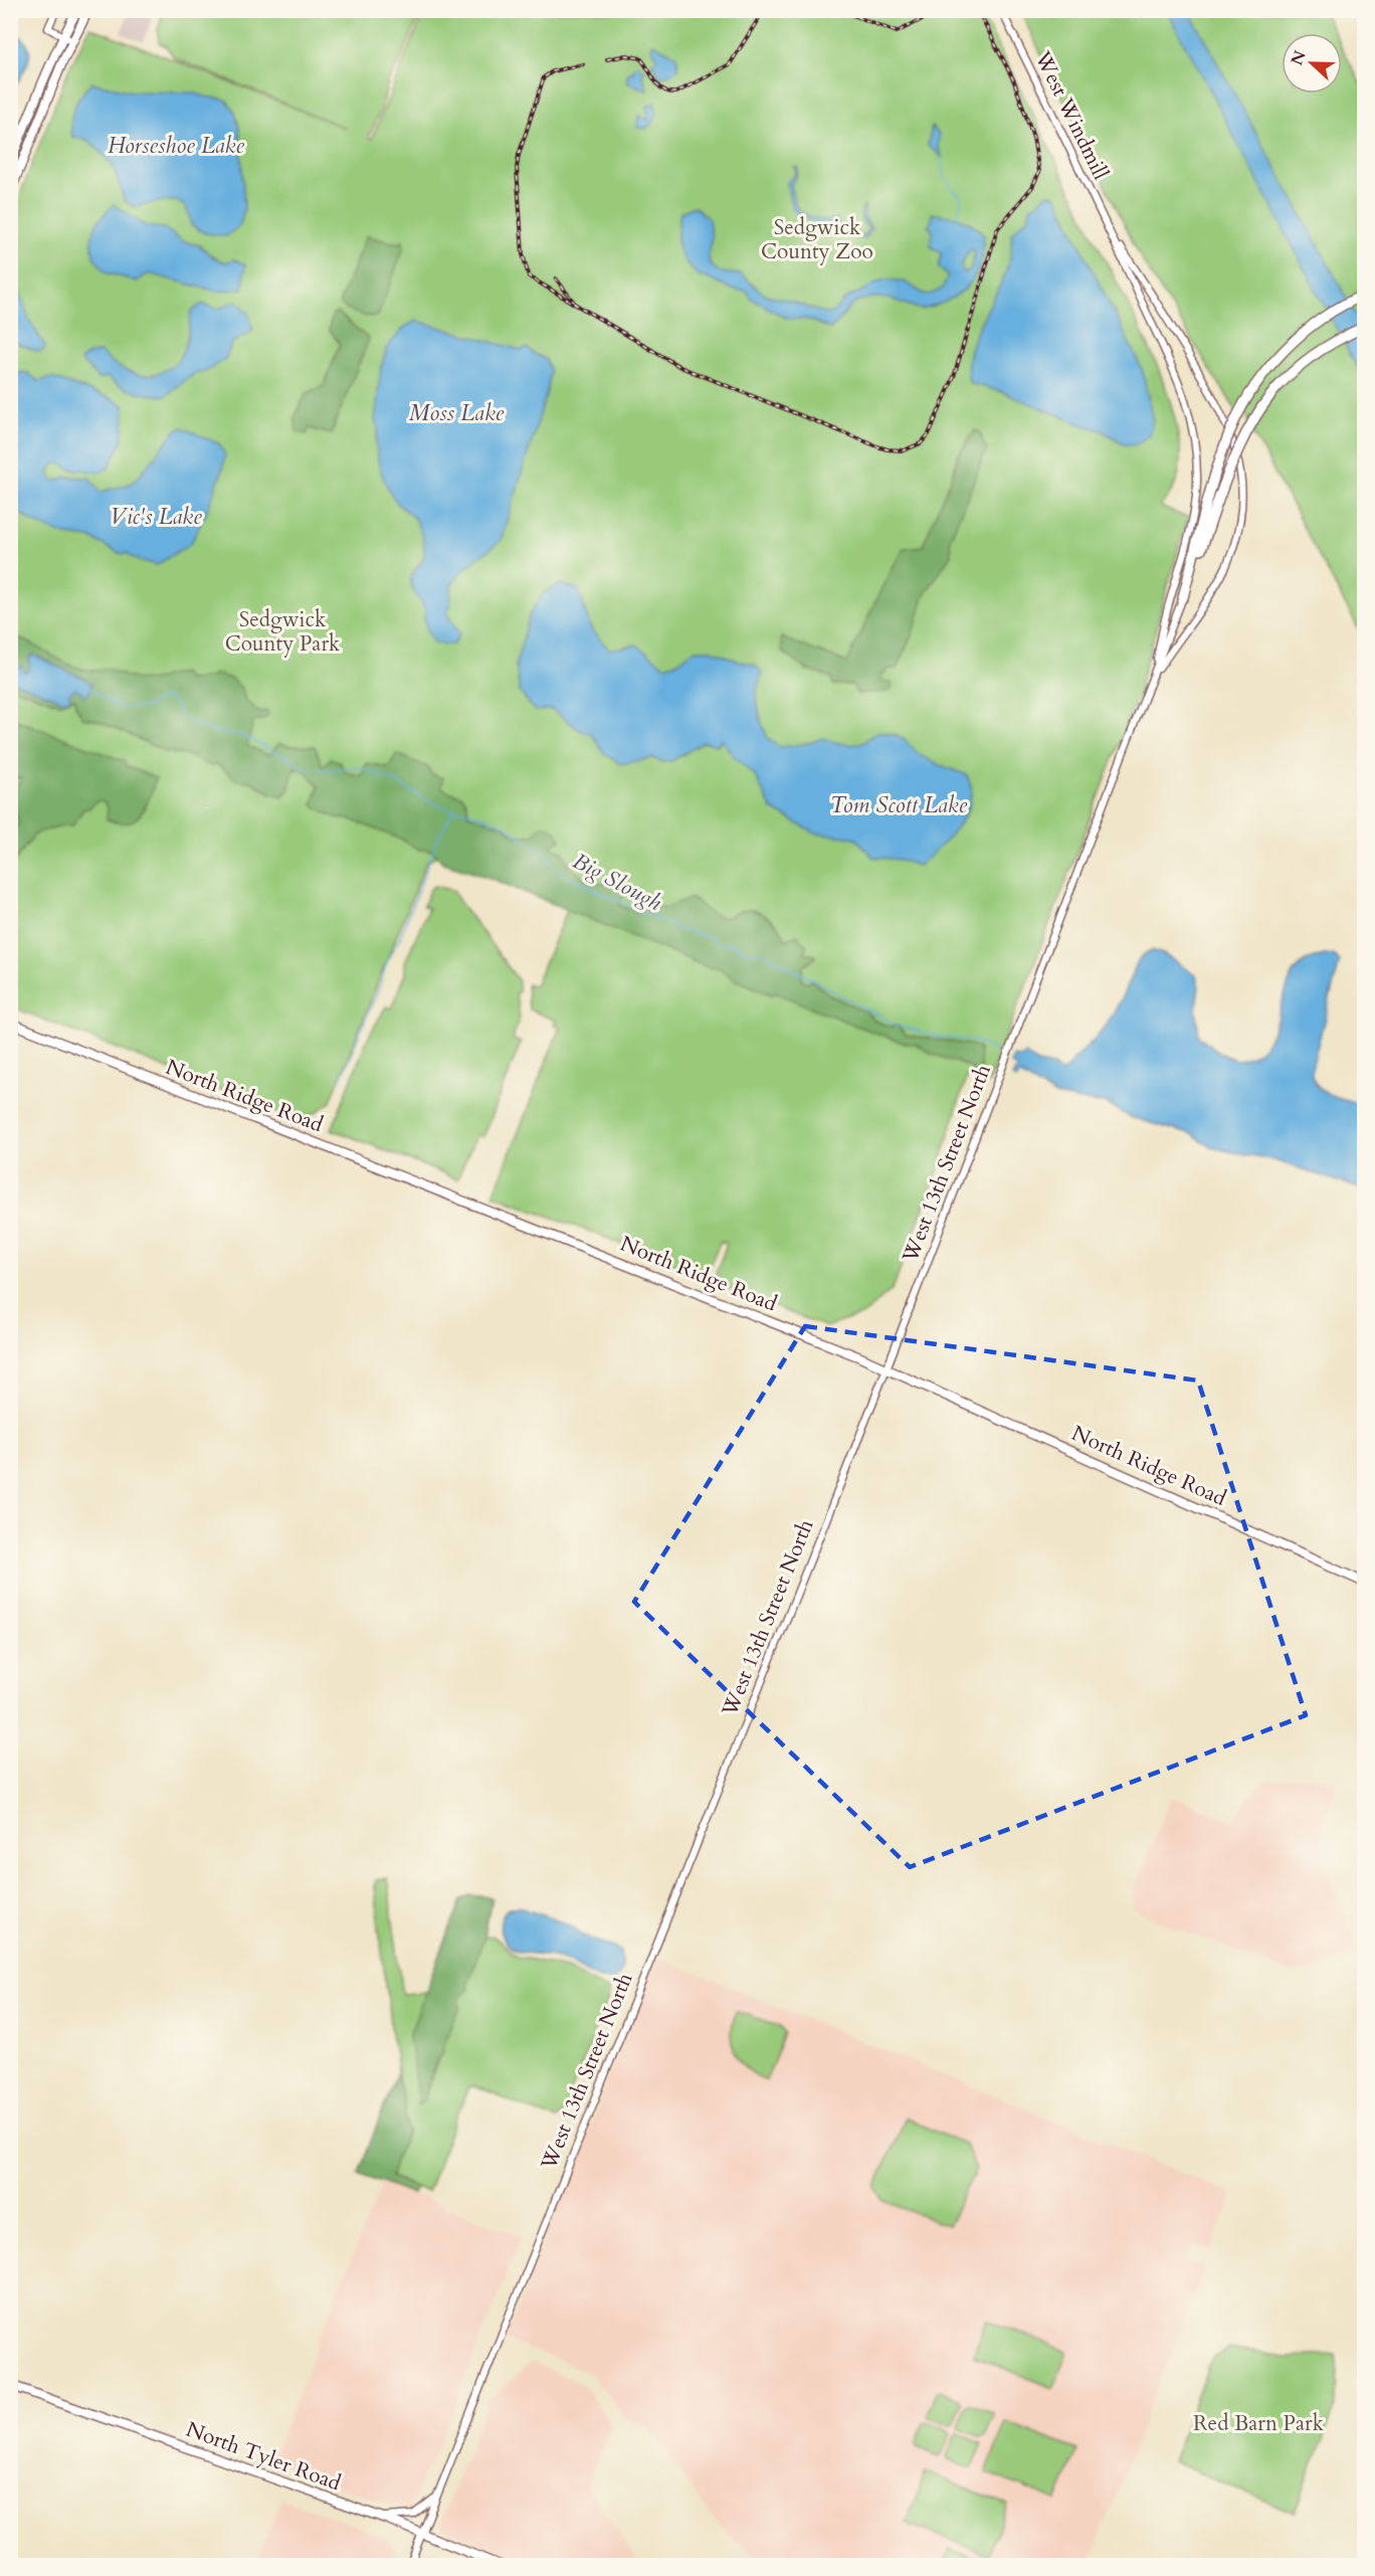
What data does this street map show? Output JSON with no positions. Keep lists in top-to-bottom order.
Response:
{
  "streets": {
    "main road": ["North Ridge Road", "North Tyler Road"],
    "street": ["West Windmill", "West 13th Street North"]
  },
  "crossings": [
    ["West Windmill", "West 13th Street North"],
    ["North Ridge Road", "West 13th Street North"],
    ["West 13th Street North", "North Tyler Road"]
  ],
  "water": [
    "Horseshoe Lake",
    "Moss Lake",
    "Vic's Lake",
    "Tom Scott Lake",
    "Big Slough"
  ],
  "parks": ["Sedgwick County Zoo", "Sedgwick County Park", "Red Barn Park"],
  "north": "left"
}
